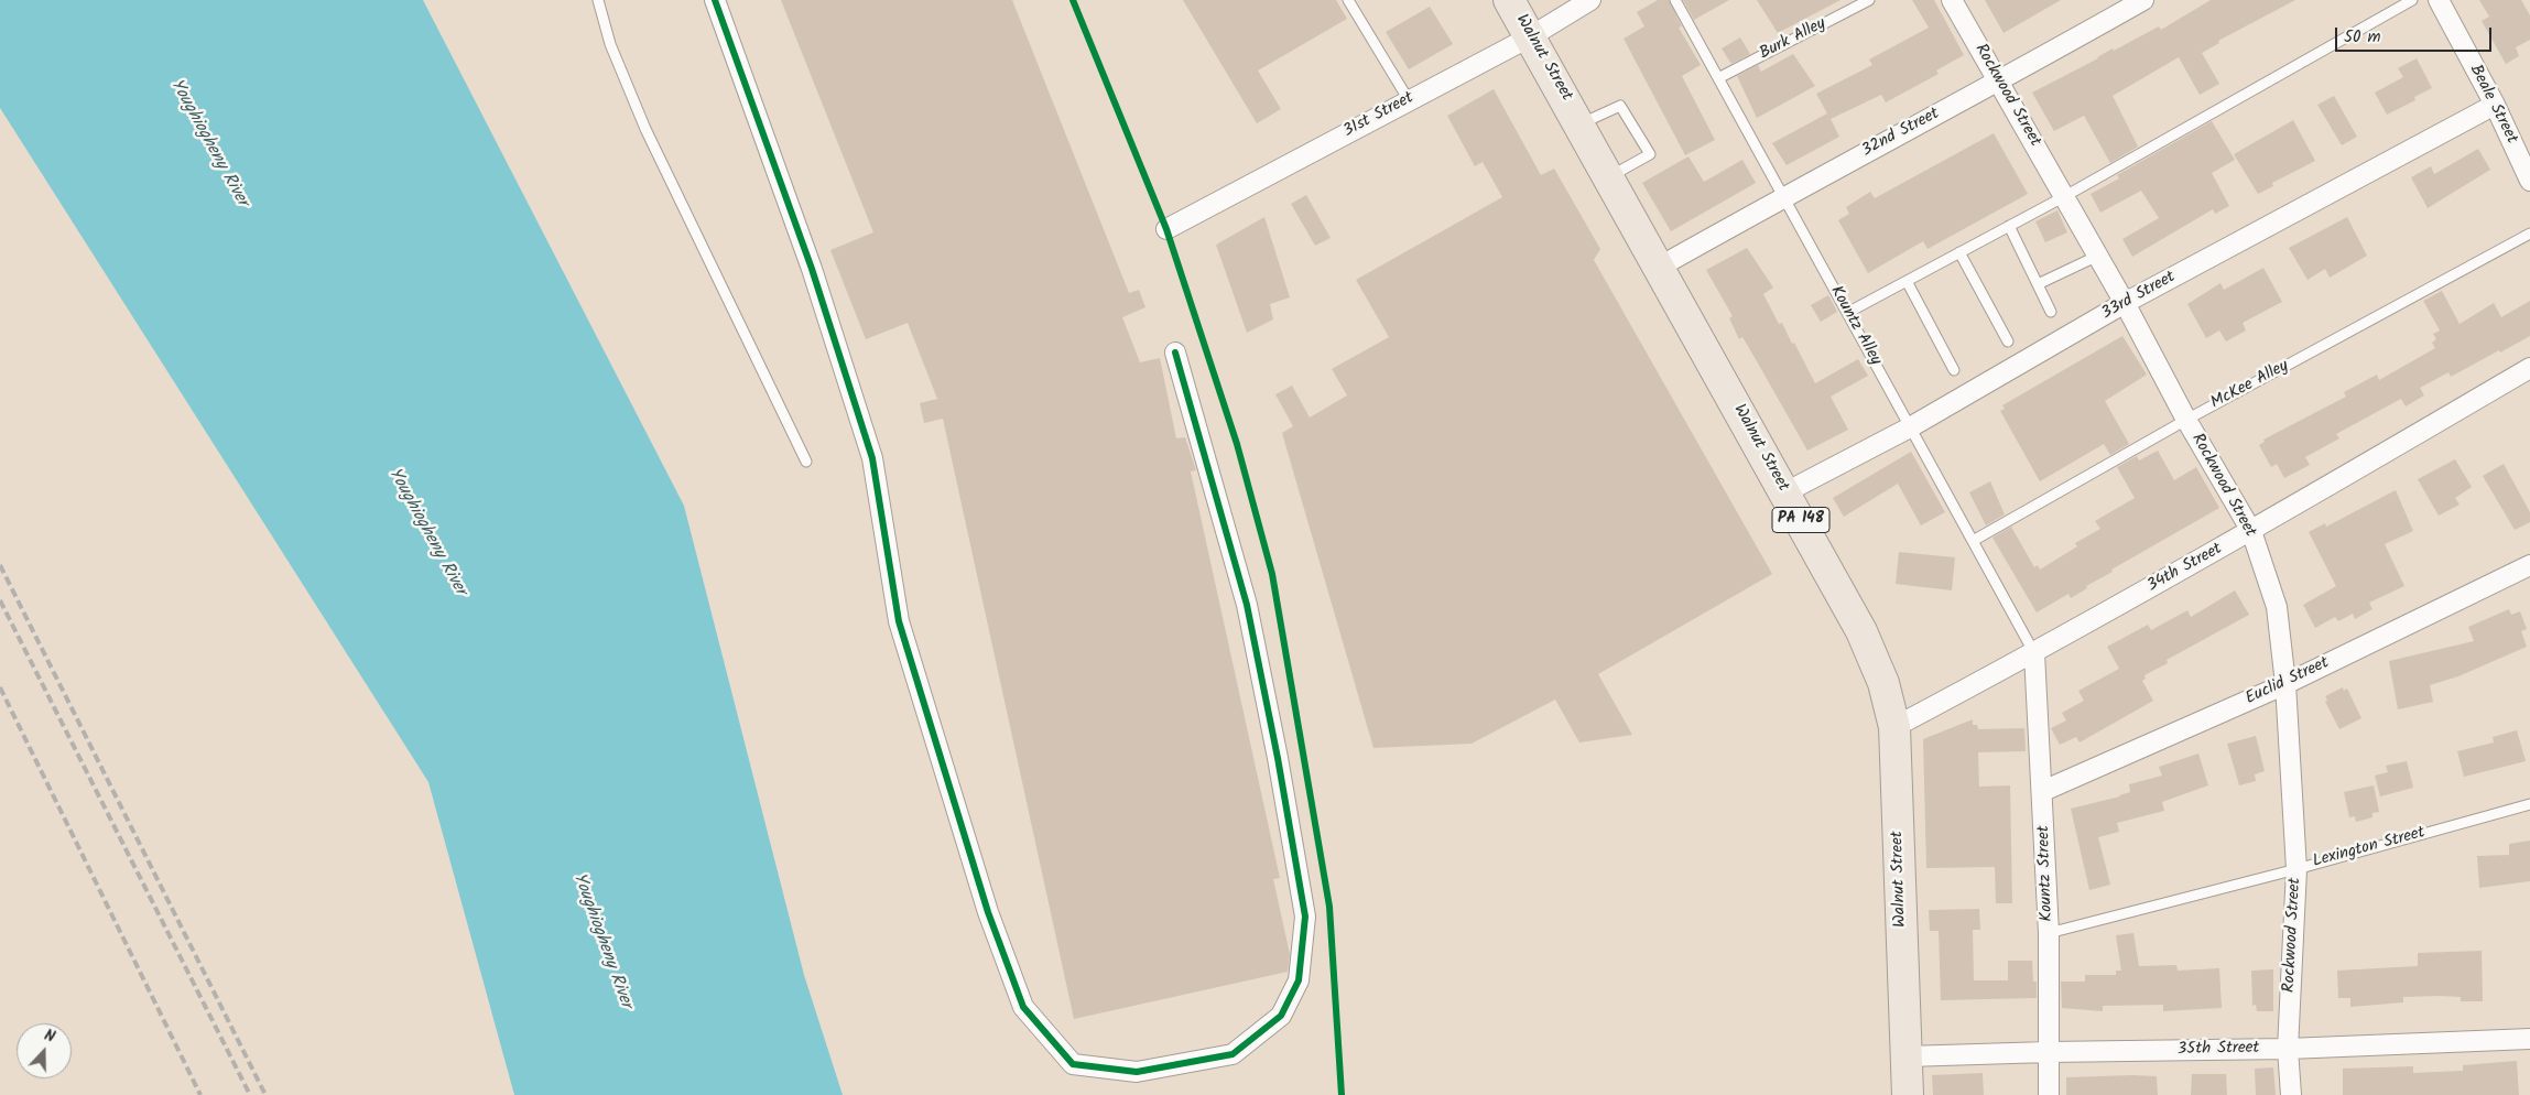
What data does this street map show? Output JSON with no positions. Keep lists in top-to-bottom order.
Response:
{
  "streets": {
    "main road": ["Walnut Street", "PA 148"],
    "street": [
      "Rockwood Street",
      "Beale Street",
      "31st Street",
      "32nd Street",
      "33rd Street",
      "34th Street",
      "Euclid Street",
      "Kountz Street",
      "35th Street"
    ],
    "lane": [
      "Burk Alley",
      "Kountz Alley",
      "McKee Alley",
      "Lexington Street"
    ]
  },
  "crossings": [
    ["Burk Alley", "Kountz Alley"],
    ["Walnut Street", "31st Street"],
    ["Walnut Street", "32nd Street"],
    ["Walnut Street", "33rd Street"],
    ["Walnut Street", "34th Street"],
    ["Walnut Street", "35th Street"],
    ["Rockwood Street", "32nd Street"],
    ["Rockwood Street", "33rd Street"],
    ["Rockwood Street", "McKee Alley"],
    ["Rockwood Street", "34th Street"],
    ["Rockwood Street", "Euclid Street"],
    ["Rockwood Street", "Lexington Street"],
    ["Rockwood Street", "35th Street"],
    ["Beale Street", "33rd Street"],
    ["32nd Street", "Kountz Alley"],
    ["33rd Street", "Kountz Alley"],
    ["Kountz Alley", "McKee Alley"],
    ["Kountz Alley", "34th Street"],
    ["Kountz Alley", "Kountz Street"],
    ["34th Street", "Kountz Street"],
    ["Euclid Street", "Kountz Street"],
    ["Lexington Street", "Kountz Street"],
    ["Kountz Street", "35th Street"]
  ],
  "water": ["Youghiogheny River"],
  "scale_bar": "50 m",
  "north": "top"
}
